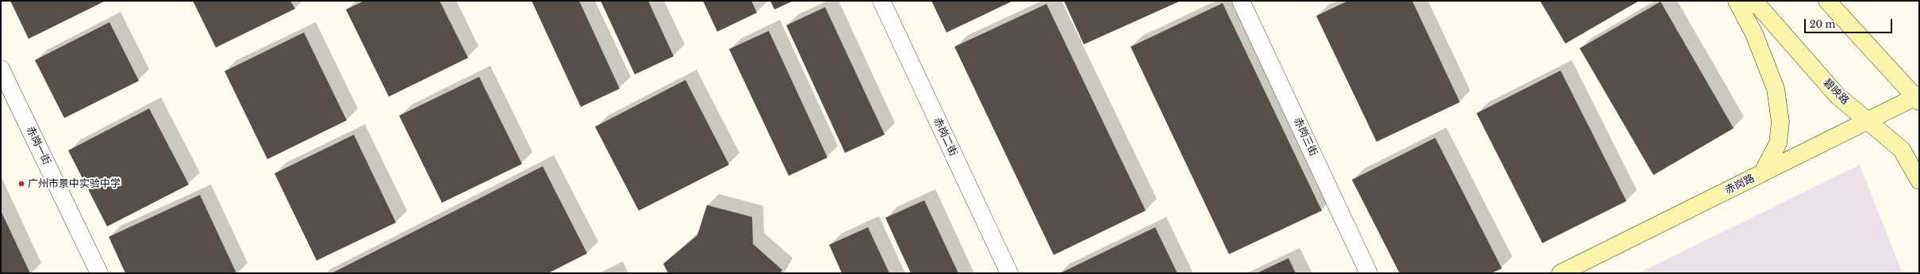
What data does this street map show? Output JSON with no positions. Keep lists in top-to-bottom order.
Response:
{
  "streets": {
    "main road": ["碧映路", "赤岗路"],
    "street": ["赤岗二街", "赤岗三街", "赤岗一街"]
  },
  "crossings": [
    ["碧映路", "赤岗路"]
  ],
  "places": ["广州市景中实验中学"],
  "scale_bar": "20 m"
}
